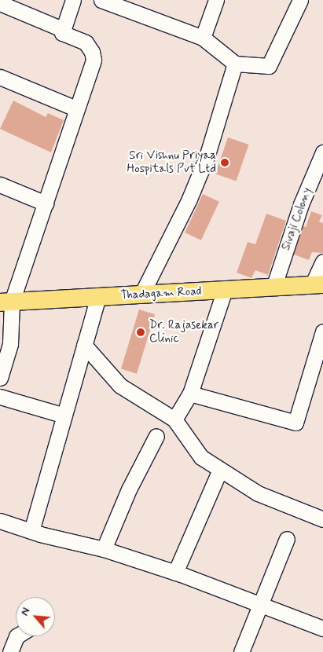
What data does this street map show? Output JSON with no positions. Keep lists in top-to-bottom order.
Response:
{
  "streets": {
    "main road": ["Thadagam Road"],
    "street": ["Sivaji Colony"]
  },
  "crossings": [
    ["Sivaji Colony", "Thadagam Road"]
  ],
  "places": ["Sri Vishnu Priyaa Hospitals Pvt Ltd", "Dr. Rajasekar Clinic"],
  "north": "top left"
}
